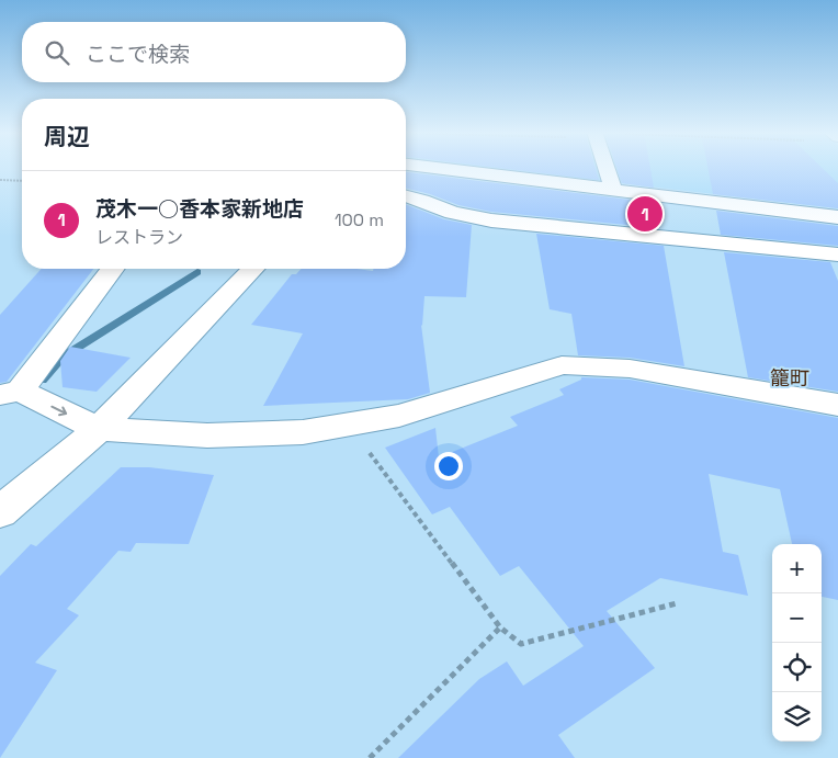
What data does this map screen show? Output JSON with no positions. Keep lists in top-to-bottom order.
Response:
{
  "districts": ["籠町"],
  "page": {
    "search": "ここで検索",
    "heading": "周辺",
    "list": [
      {
        "mark": "1",
        "name": "茂木一○香本家新地店",
        "note": "レストラン",
        "value": "100 m"
      }
    ],
    "pins": "1",
    "map_buttons": ["+", "−"]
  }
}
